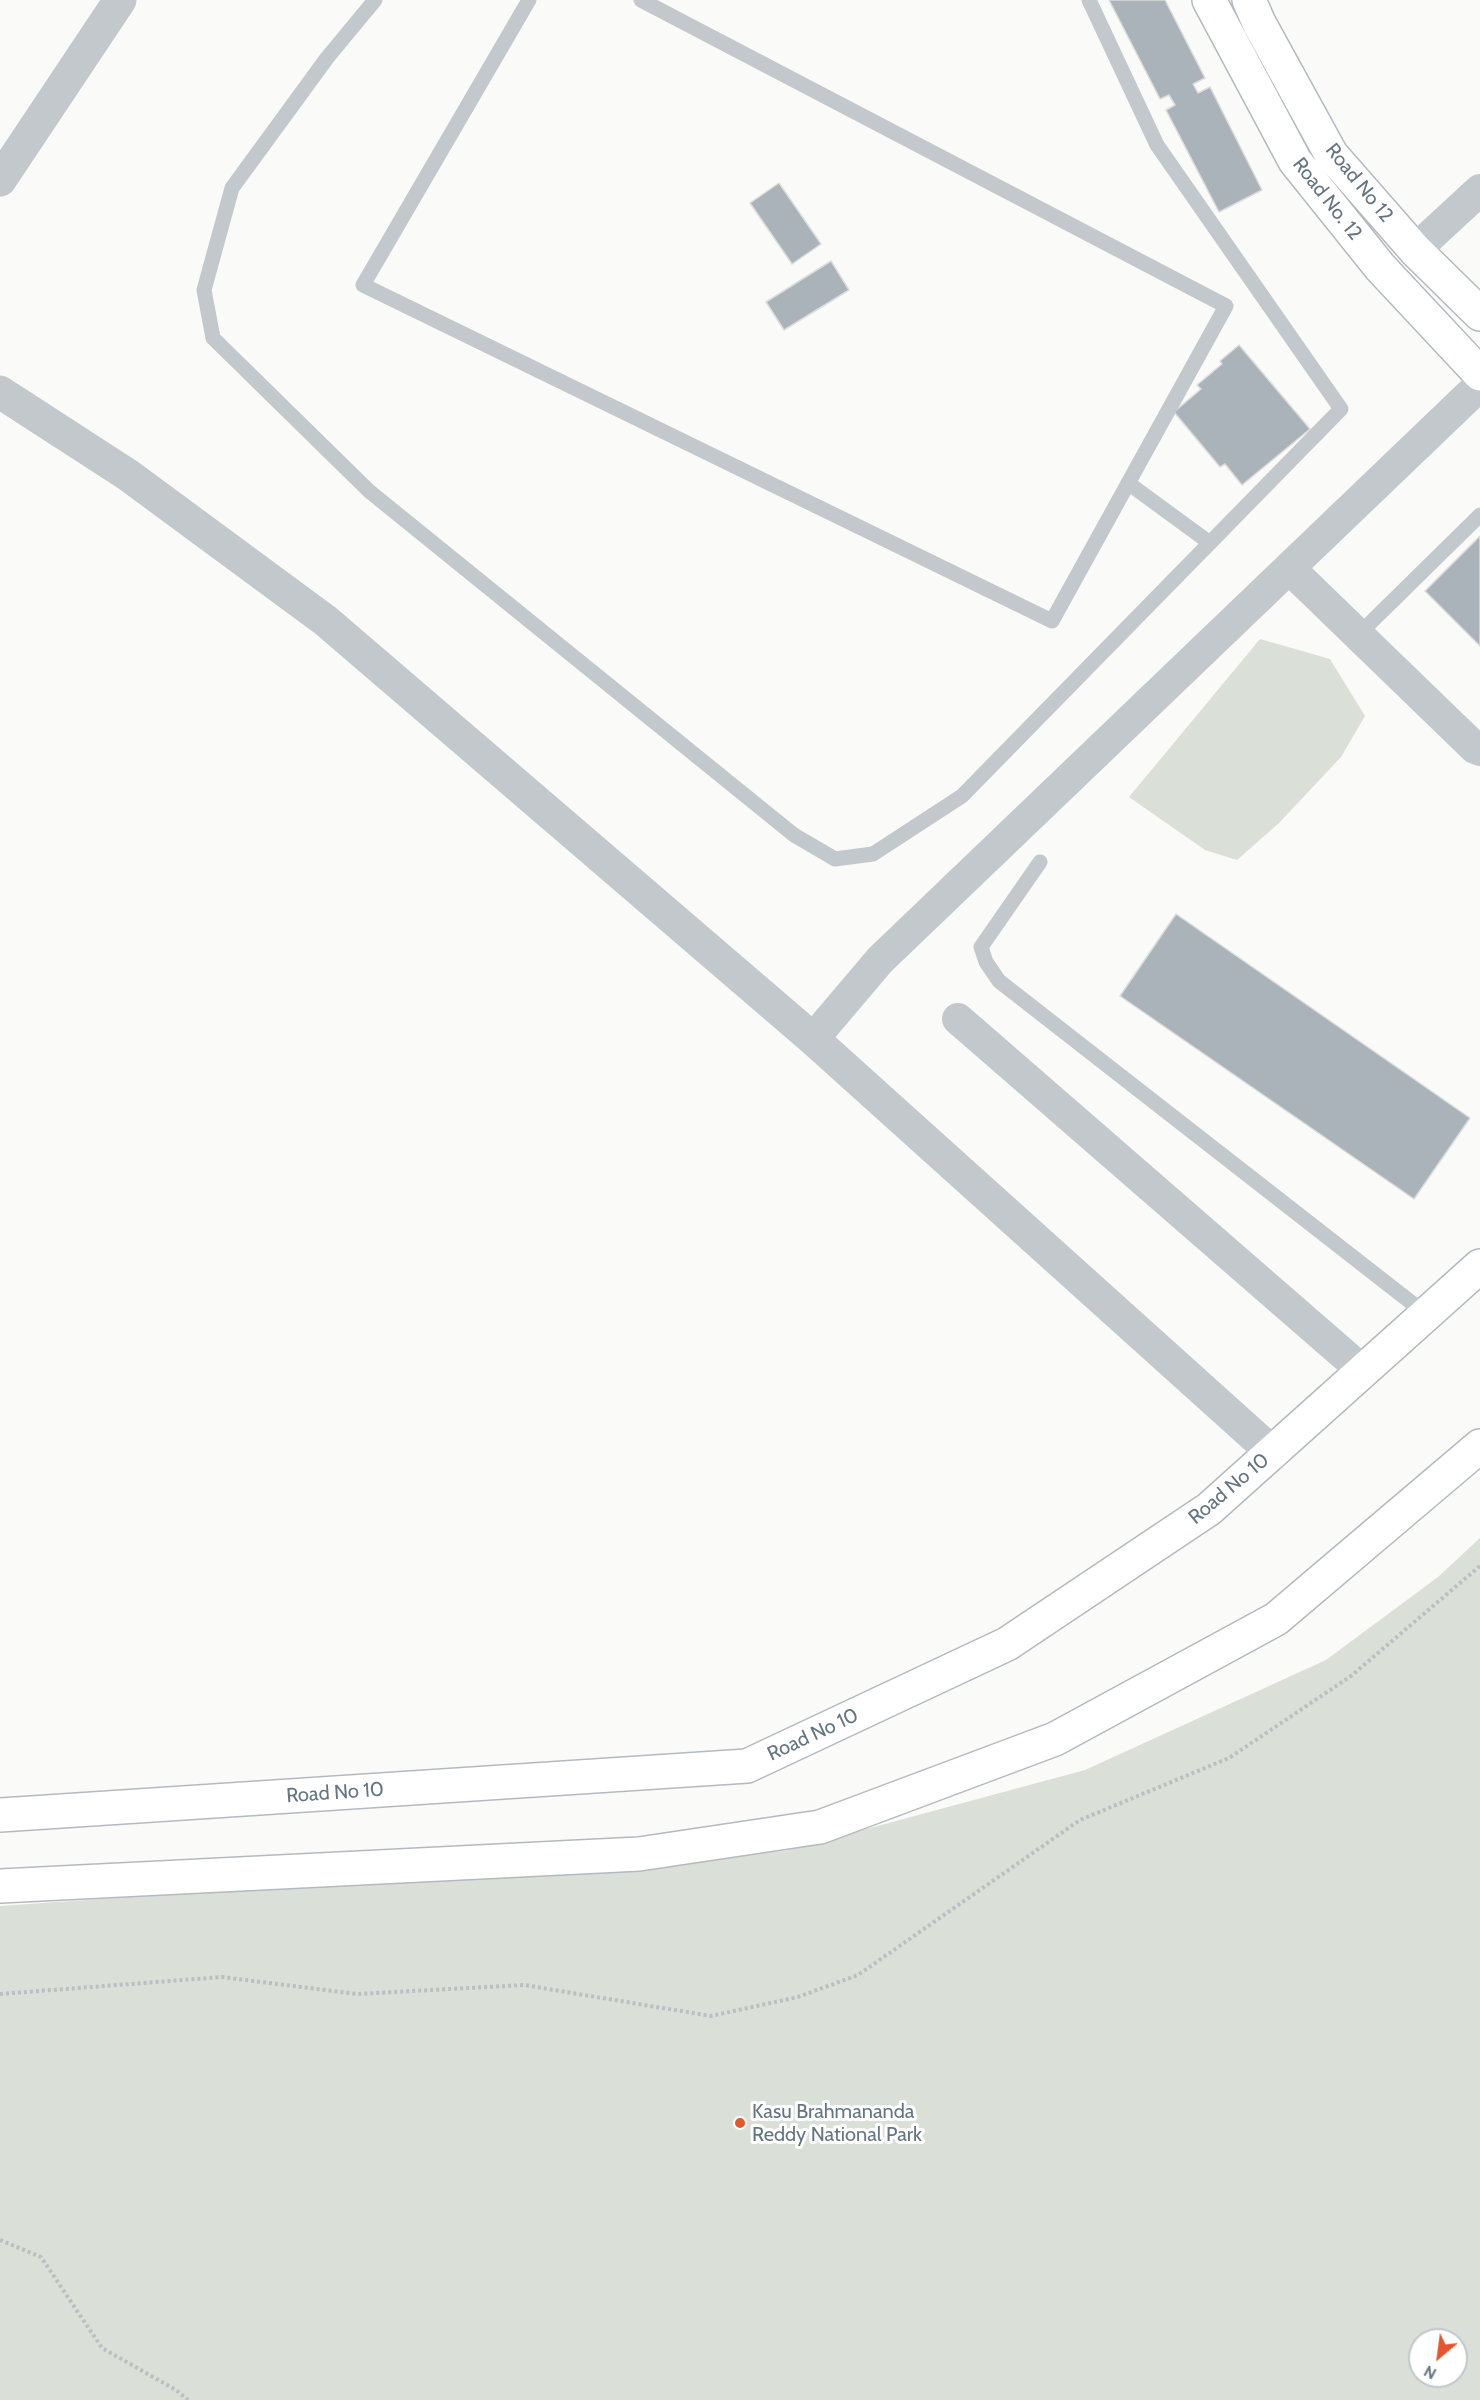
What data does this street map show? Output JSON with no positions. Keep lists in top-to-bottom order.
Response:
{
  "streets": {
    "main road": ["Road No 12", "Road No. 12", "Road No 10"]
  },
  "places": ["Kasu Brahmananda Reddy National Park"],
  "north": "bottom left"
}
